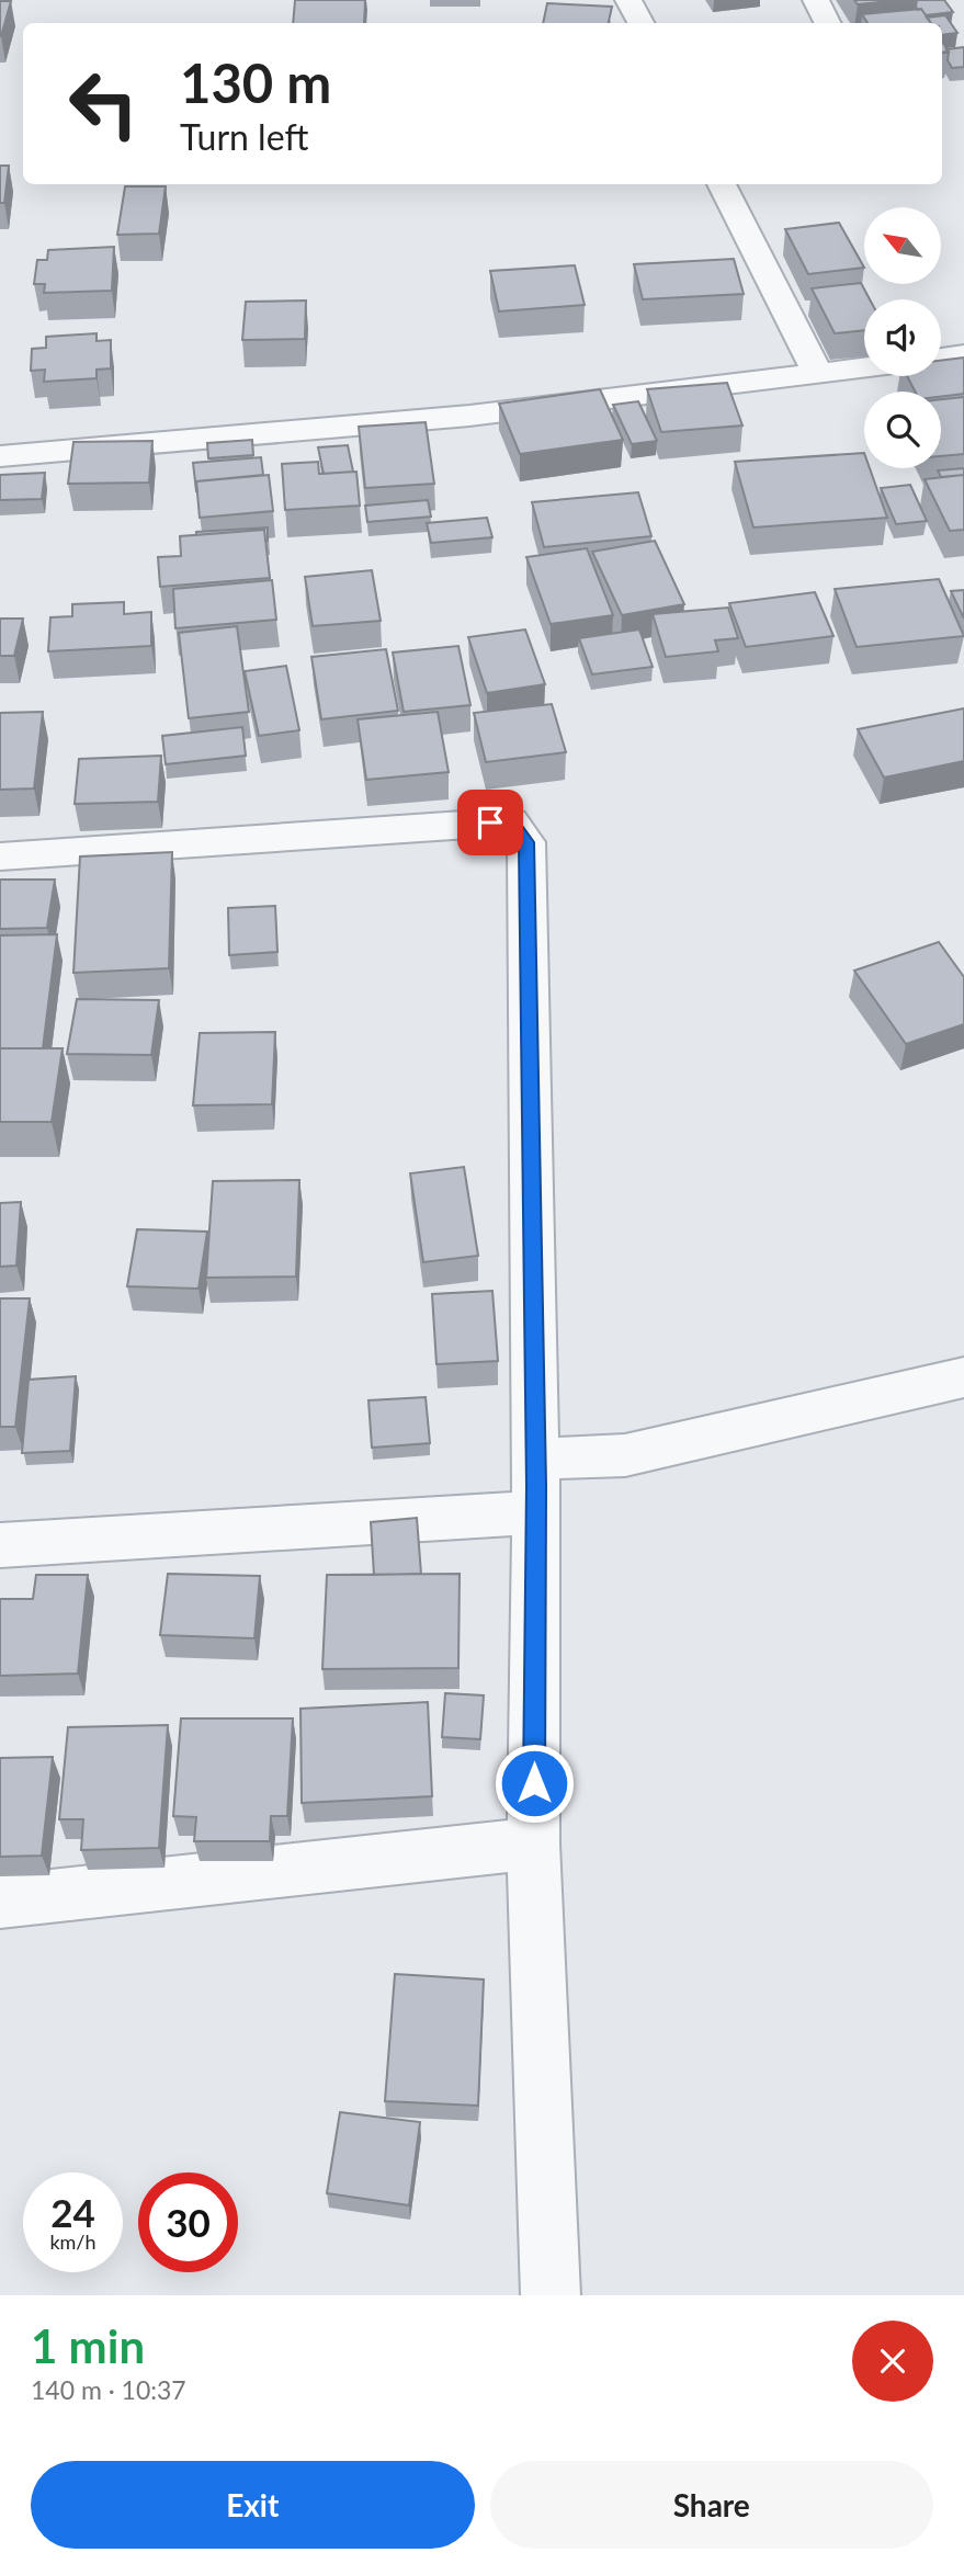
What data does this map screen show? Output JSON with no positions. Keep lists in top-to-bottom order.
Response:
{
  "north": "top left",
  "page": {
    "turn": ["130 m", "Turn left"],
    "speed": "24 km/h",
    "limit": "30",
    "heading": ["1 min", "140 m · 10:37"],
    "buttons": ["Exit", "Share"]
  }
}
